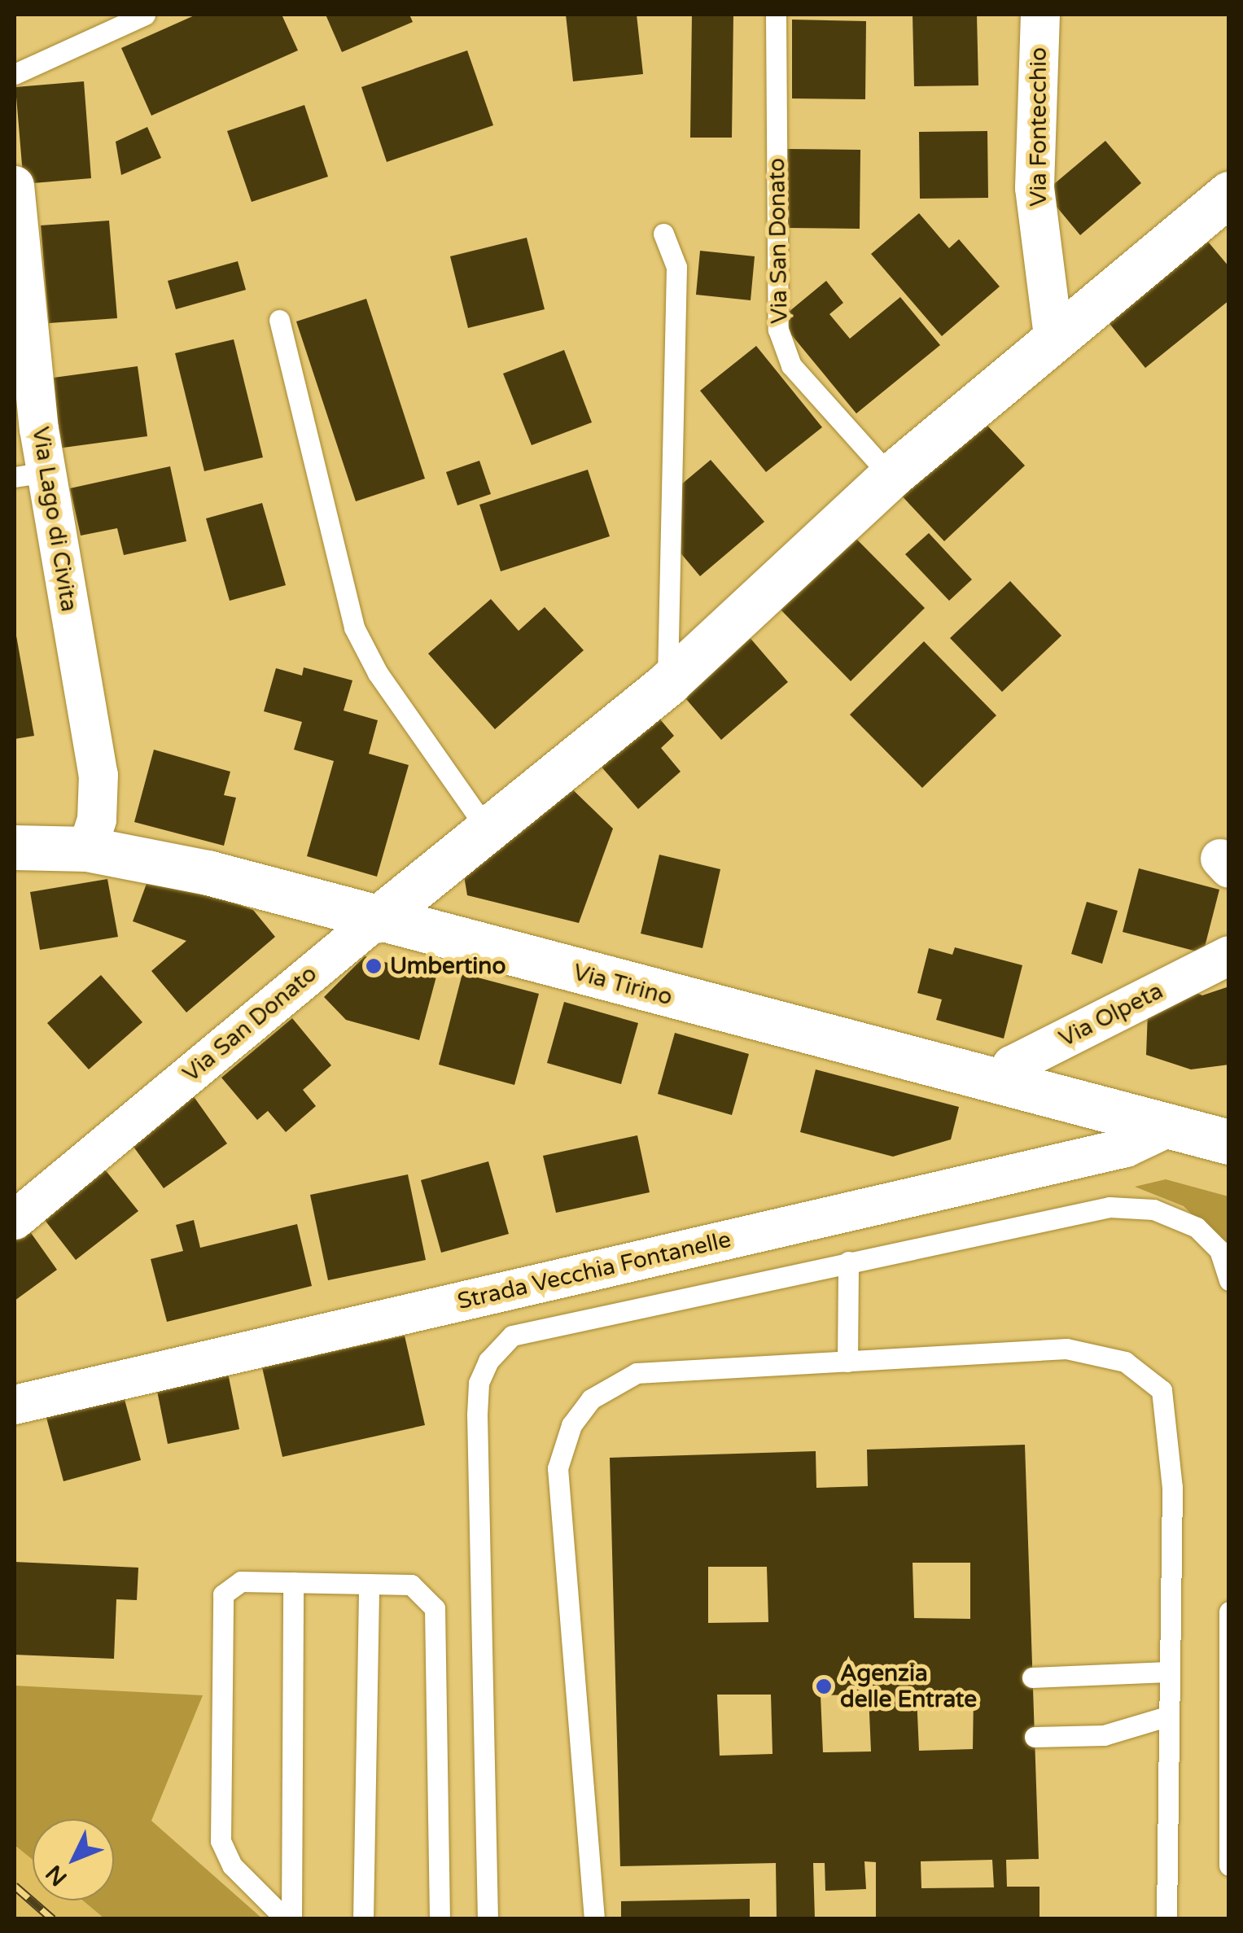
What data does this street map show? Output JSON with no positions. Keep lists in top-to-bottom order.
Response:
{
  "streets": {
    "street": [
      "Via Fontecchio",
      "Via San Donato",
      "Via Lago di Civita",
      "Via Tirino",
      "Via Olpeta",
      "Strada Vecchia Fontanelle"
    ]
  },
  "crossings": [
    ["Via Fontecchio", "Via San Donato"],
    ["Via San Donato", "Via Tirino"],
    ["Via Lago di Civita", "Via Tirino"],
    ["Via Tirino", "Via Olpeta"],
    ["Via Tirino", "Strada Vecchia Fontanelle"]
  ],
  "places": ["Umbertino", "Agenzia delle Entrate"],
  "north": "bottom left"
}
